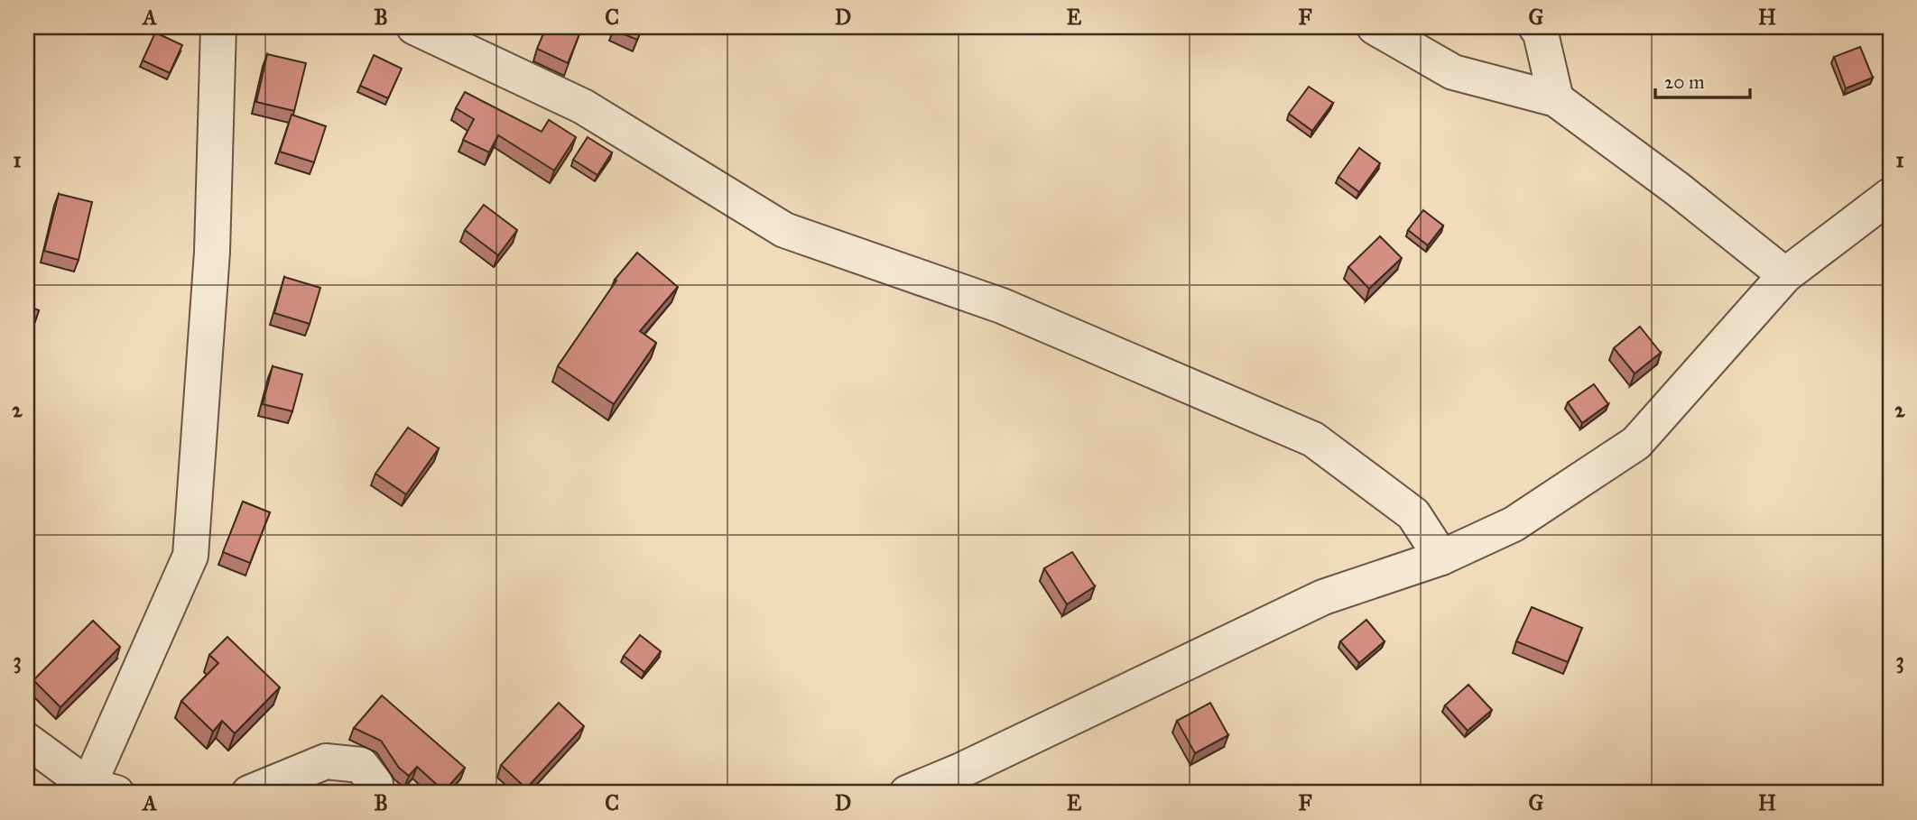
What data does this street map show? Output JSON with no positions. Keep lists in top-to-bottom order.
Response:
{
  "scale_bar": "20 m",
  "grid": {
    "columns": [
      "A",
      "B",
      "C",
      "D",
      "E",
      "F",
      "G",
      "H"
    ],
    "rows": ["1", "2", "3"]
  }
}
